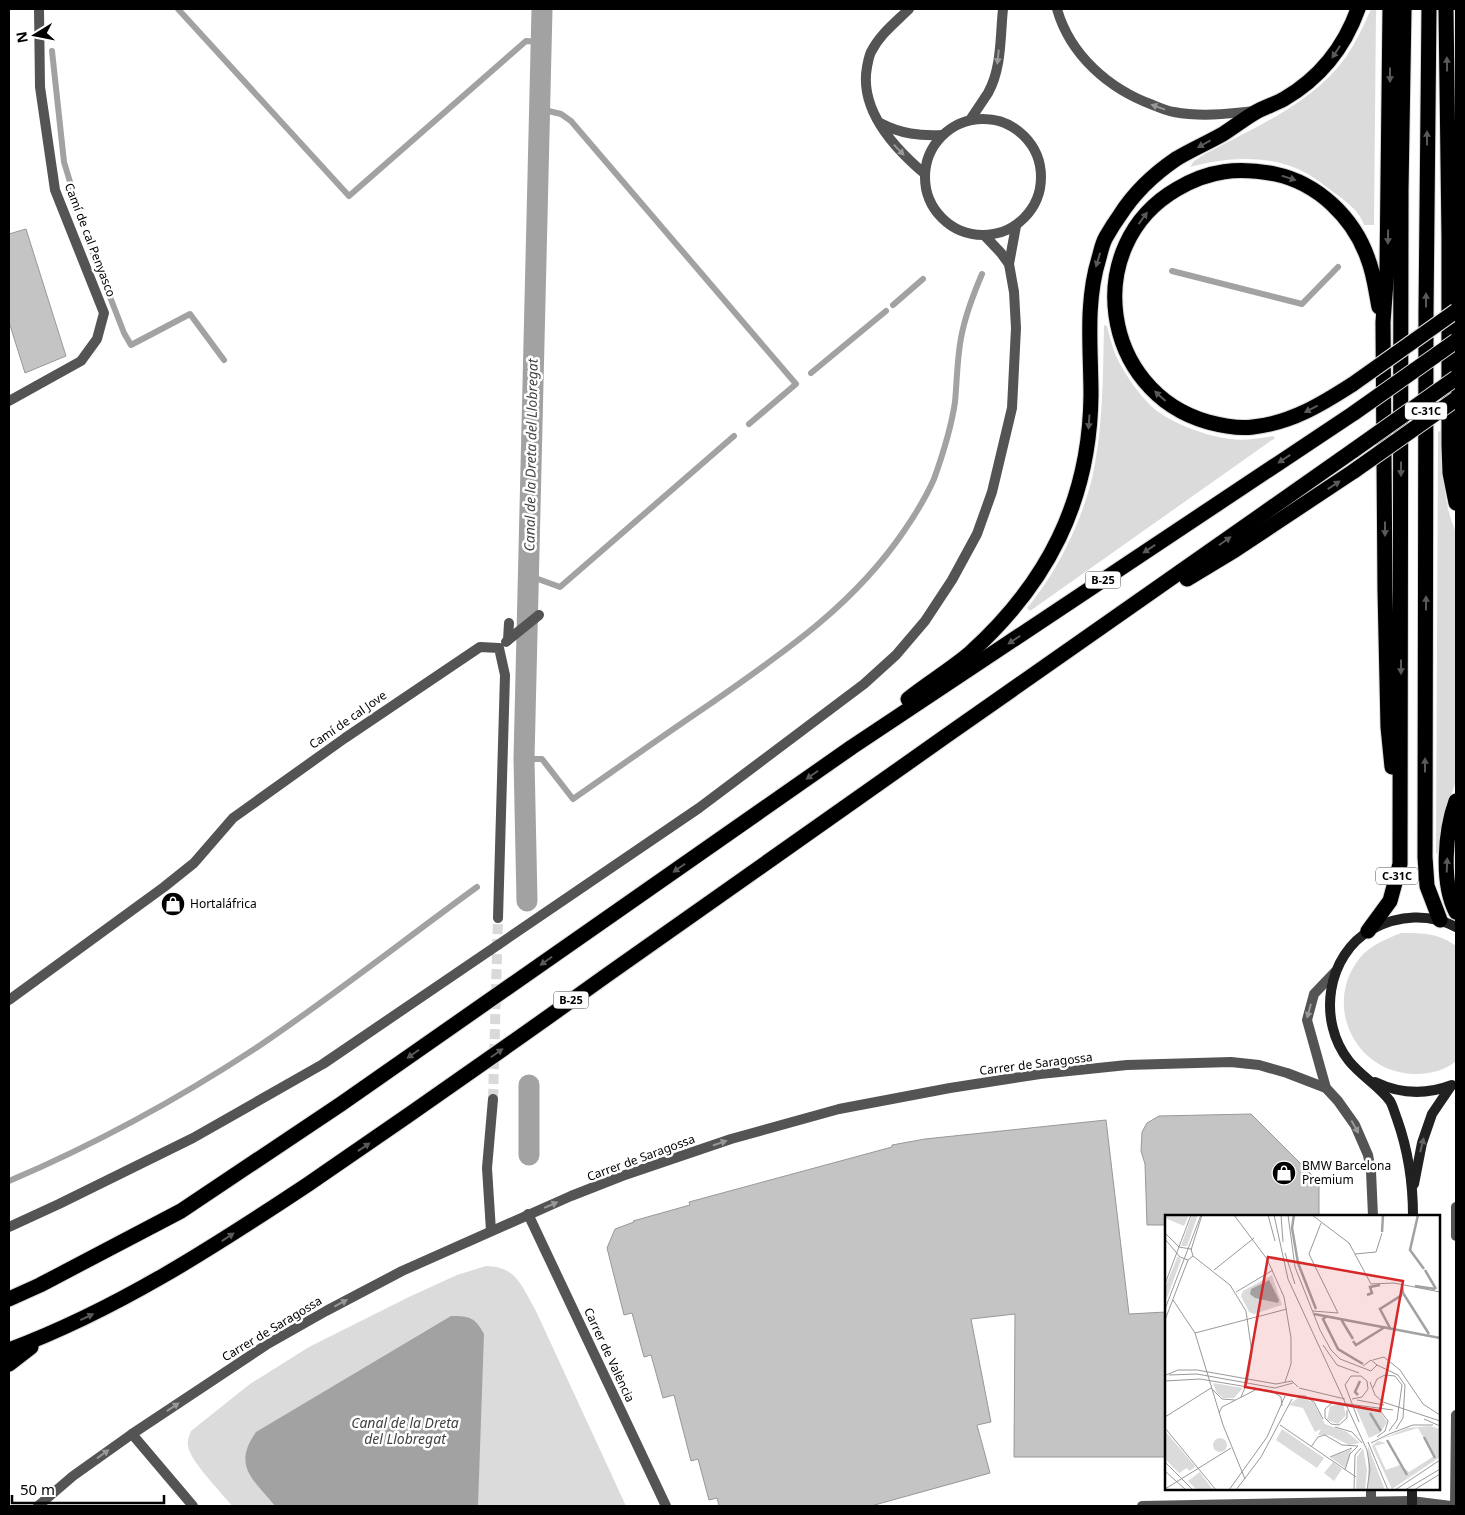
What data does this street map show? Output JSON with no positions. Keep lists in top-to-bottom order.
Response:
{
  "streets": {
    "highway": ["C-31C", "B-25"],
    "street": [
      "Camí de cal Penyasco",
      "Camí de cal Jove",
      "Carrer de Saragossa",
      "Carrer de València"
    ]
  },
  "crossings": [
    ["Carrer de Saragossa", "Carrer de València"]
  ],
  "one_way": ["Carrer de Saragossa"],
  "water": ["Canal de la Dreta del Llobregat"],
  "places": {
    "shop": ["Hortaláfrica", "BMW Barcelona Premium"]
  },
  "scale_bar": "50 m",
  "north": "left"
}
